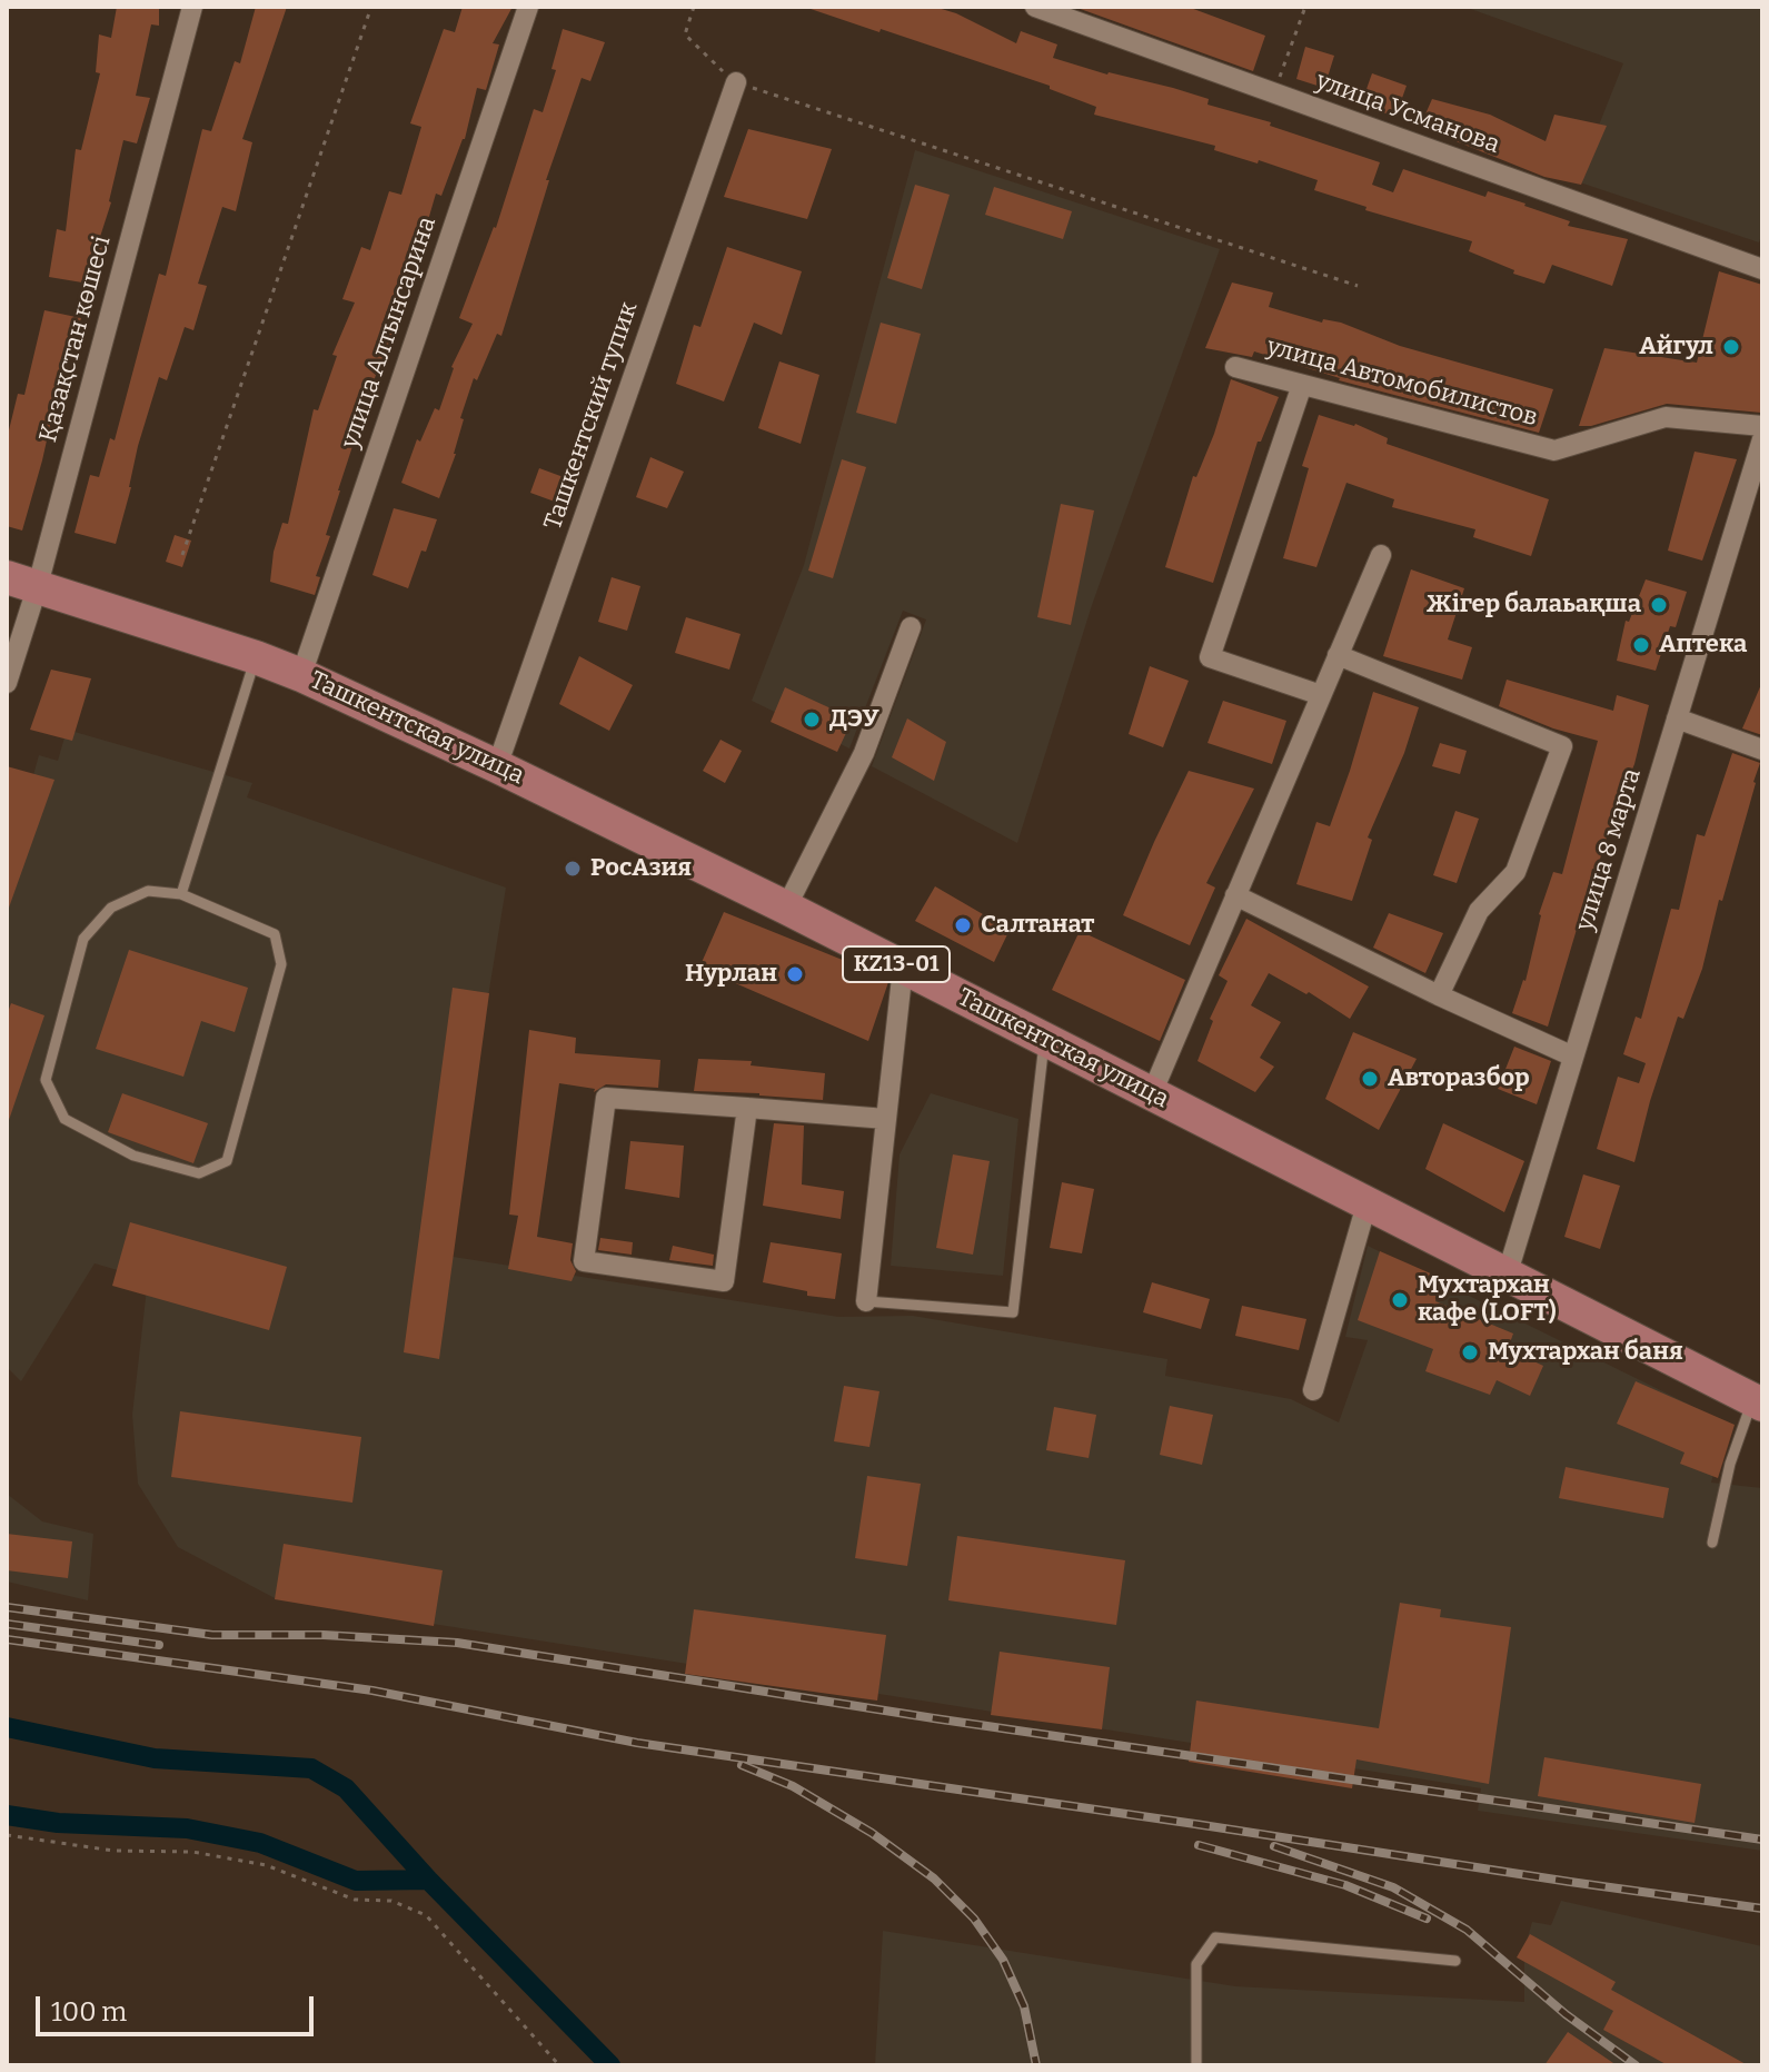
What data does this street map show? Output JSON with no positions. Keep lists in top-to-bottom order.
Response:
{
  "streets": {
    "main road": ["Ташкентская улица", "KZ13-01"],
    "street": [
      "улица Усманова",
      "улица Алтынсарина",
      "Қазақстан көшесі",
      "улица Автомобилистов",
      "Ташкентский тупик",
      "улица 8 марта"
    ]
  },
  "crossings": [
    ["улица Алтынсарина", "Ташкентская улица"],
    ["Қазақстан көшесі", "Ташкентская улица"],
    ["Ташкентский тупик", "Ташкентская улица"],
    ["Ташкентская улица", "улица 8 марта"]
  ],
  "places": [
    "Айгул",
    "Жігер балаьақша",
    "Аптека",
    "ДЭУ",
    "РосАзия",
    "Салтанат",
    "Нурлан",
    "Авторазбор",
    "Мухтархан кафе (LOFT)",
    "Мухтархан баня"
  ],
  "scale_bar": "100 m"
}
